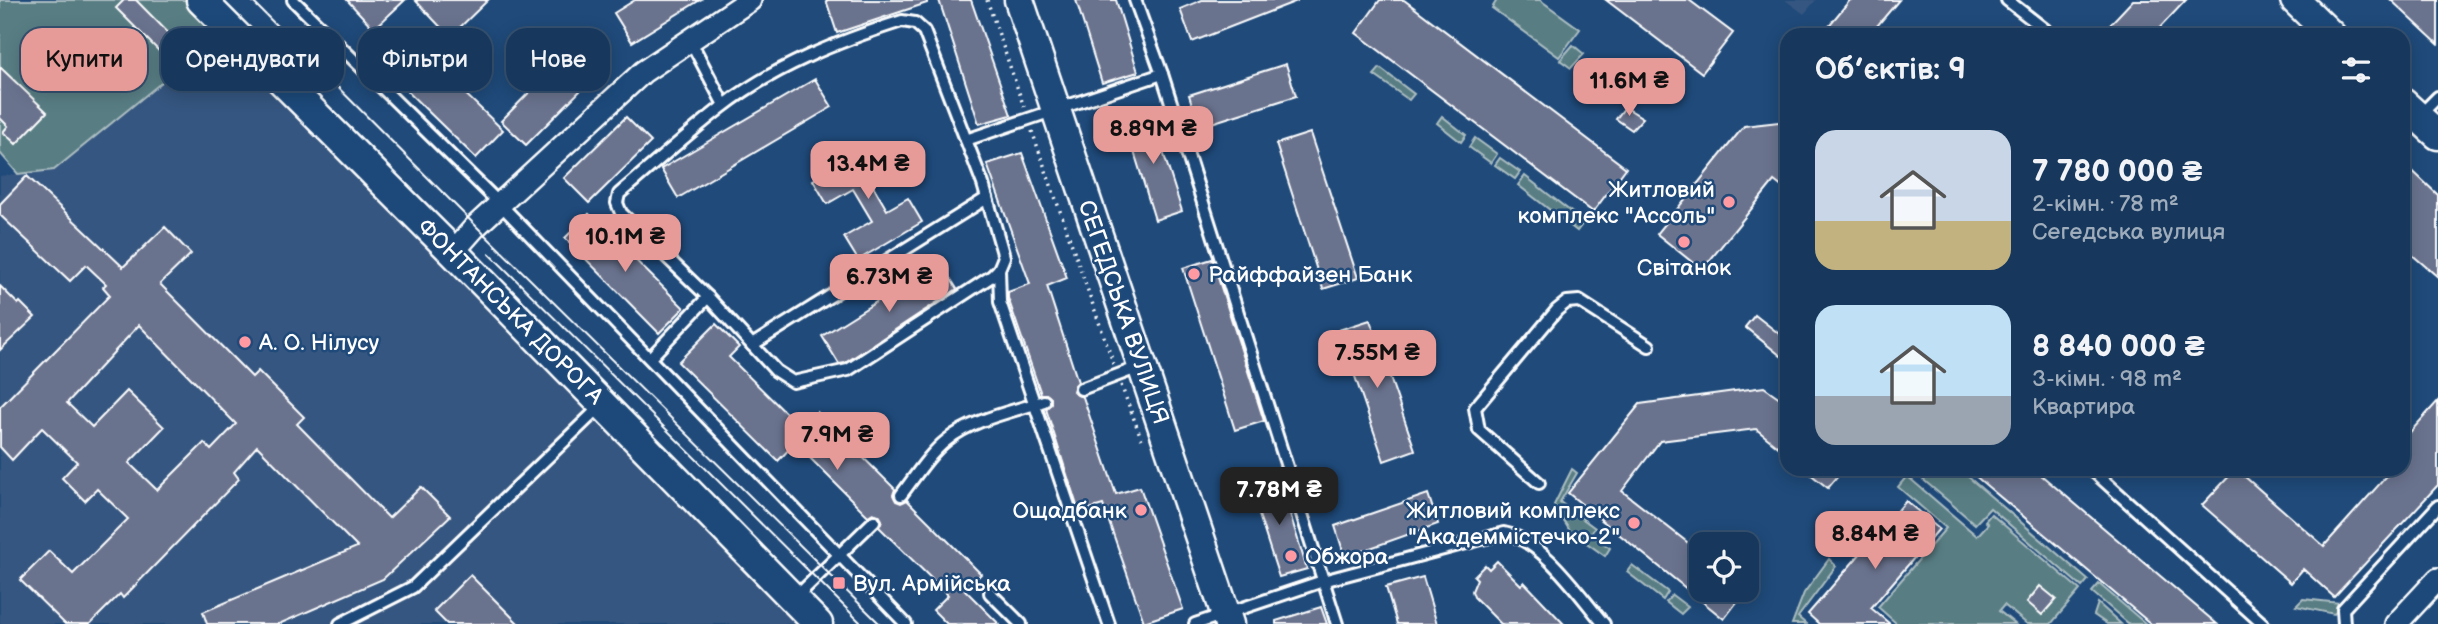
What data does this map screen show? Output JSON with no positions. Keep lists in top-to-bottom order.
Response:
{
  "streets": {
    "main road": ["ФОНТАНСЬКА ДОРОГА", "СЕГЕДСЬКА ВУЛИЦЯ"]
  },
  "places": {
    "other": [
      "Житловий комплекс \"Ассоль\"",
      "Світанок",
      "Райффайзен Банк",
      "А. О. Нілусу",
      "Ощадбанк",
      "Житловий комплекс \"Академмістечко-2\"",
      "Обжора"
    ],
    "transit": ["Вул. Армійська"]
  },
  "page": {
    "chip": [
      "Купити",
      "Орендувати",
      "Фільтри",
      "Нове"
    ],
    "heading": "Об’єктів: 9",
    "price": [
      "11.6M ₴",
      "8.89M ₴",
      "13.4M ₴",
      "10.1M ₴",
      "6.73M ₴",
      "7.55M ₴",
      "7.9M ₴",
      "7.78M ₴",
      "8.84M ₴"
    ],
    "list": [
      {
        "name": "7 780 000 ₴",
        "note": "2-кімн. · 78 m² · Сегедська вулиця"
      },
      {
        "name": "8 840 000 ₴",
        "note": "3-кімн. · 98 m² · Квартира"
      }
    ]
  }
}
